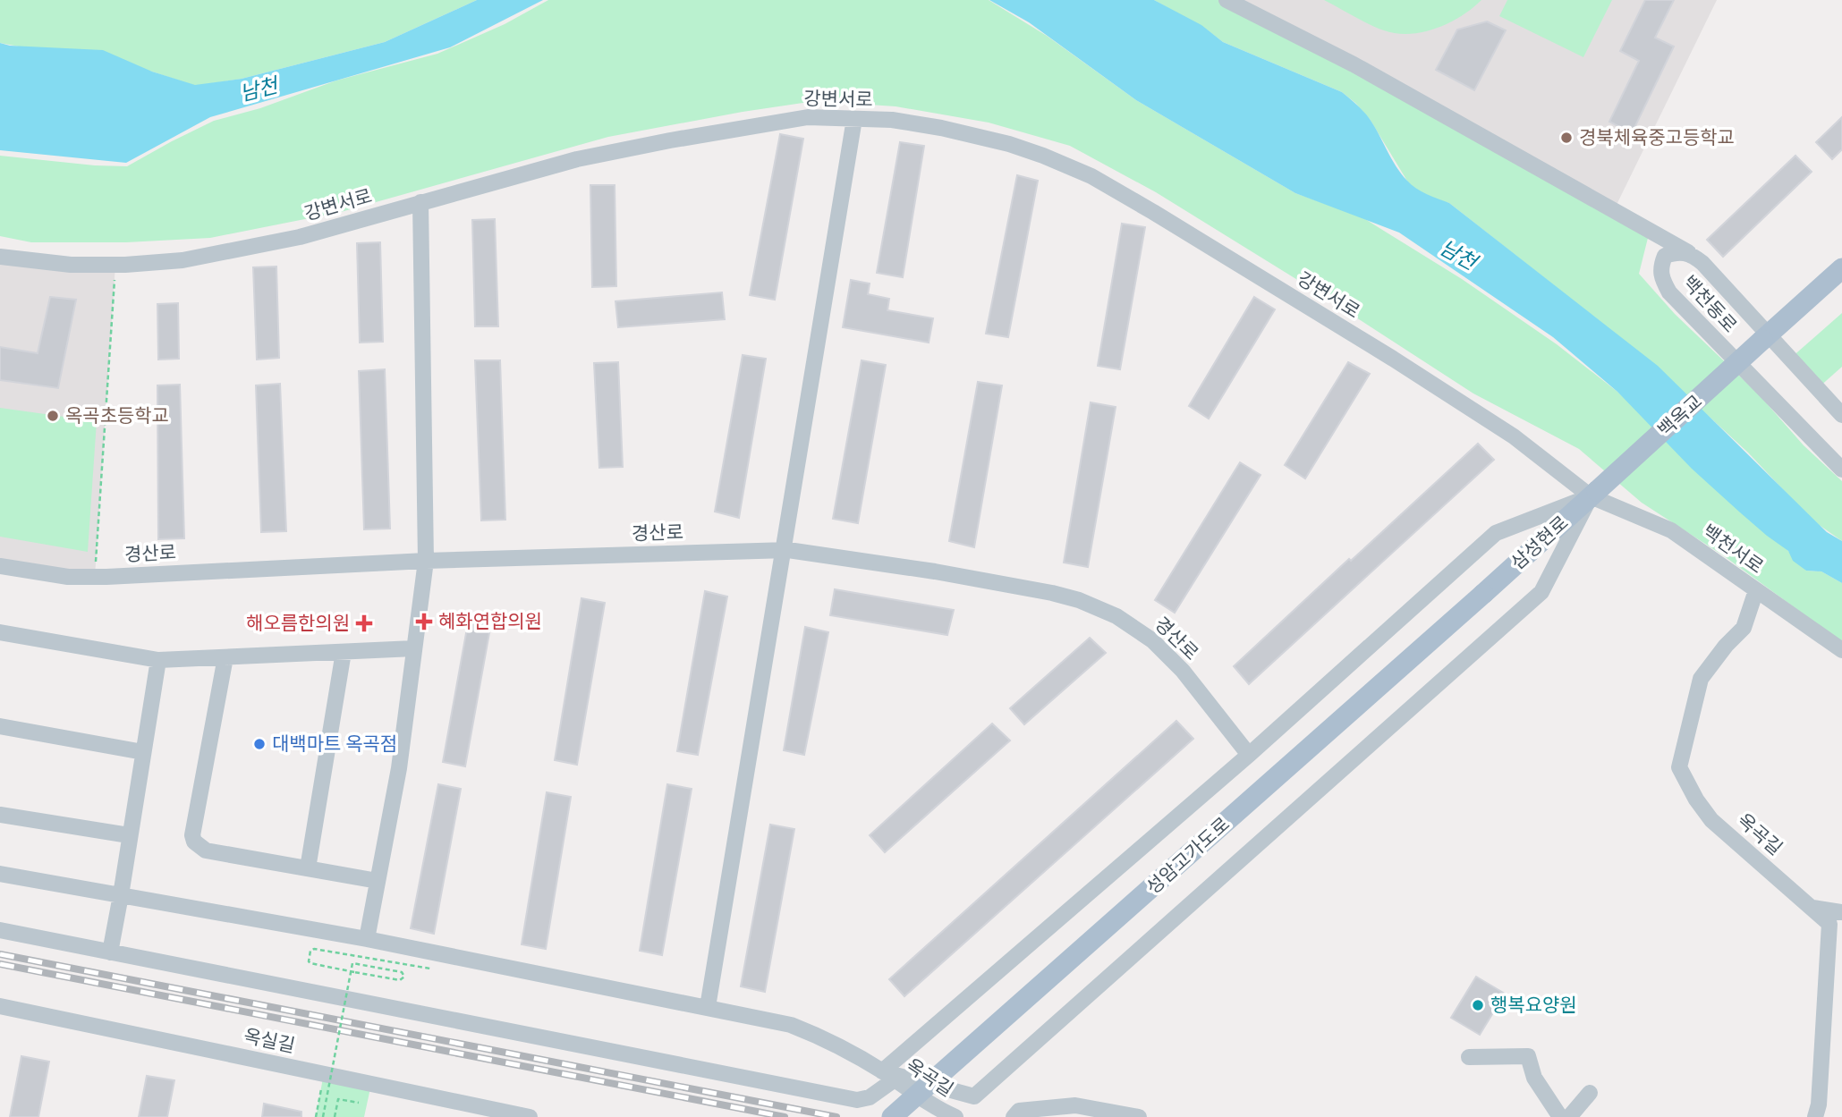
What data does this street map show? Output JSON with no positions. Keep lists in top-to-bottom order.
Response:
{
  "streets": {
    "main road": ["백옥교", "삼성현로", "성암고가도로"],
    "street": [
      "강변서로",
      "백천동로",
      "경산로",
      "백천서로",
      "옥곡길",
      "옥실길"
    ]
  },
  "crossings": [
    ["강변서로", "백옥교"],
    ["강변서로", "삼성현로"],
    ["강변서로", "백천서로"],
    ["백천동로", "백옥교"],
    ["백옥교", "삼성현로"],
    ["백옥교", "백천서로"],
    ["삼성현로", "백천서로"],
    ["삼성현로", "성암고가도로"],
    ["백천서로", "옥곡길"]
  ],
  "water": ["남천"],
  "places": {
    "other": [
      "경북체육중고등학교",
      "옥곡초등학교",
      "대백마트 옥곡점",
      "행복요양원"
    ],
    "health": ["혜화연합의원", "해오름한의원"]
  }
}
